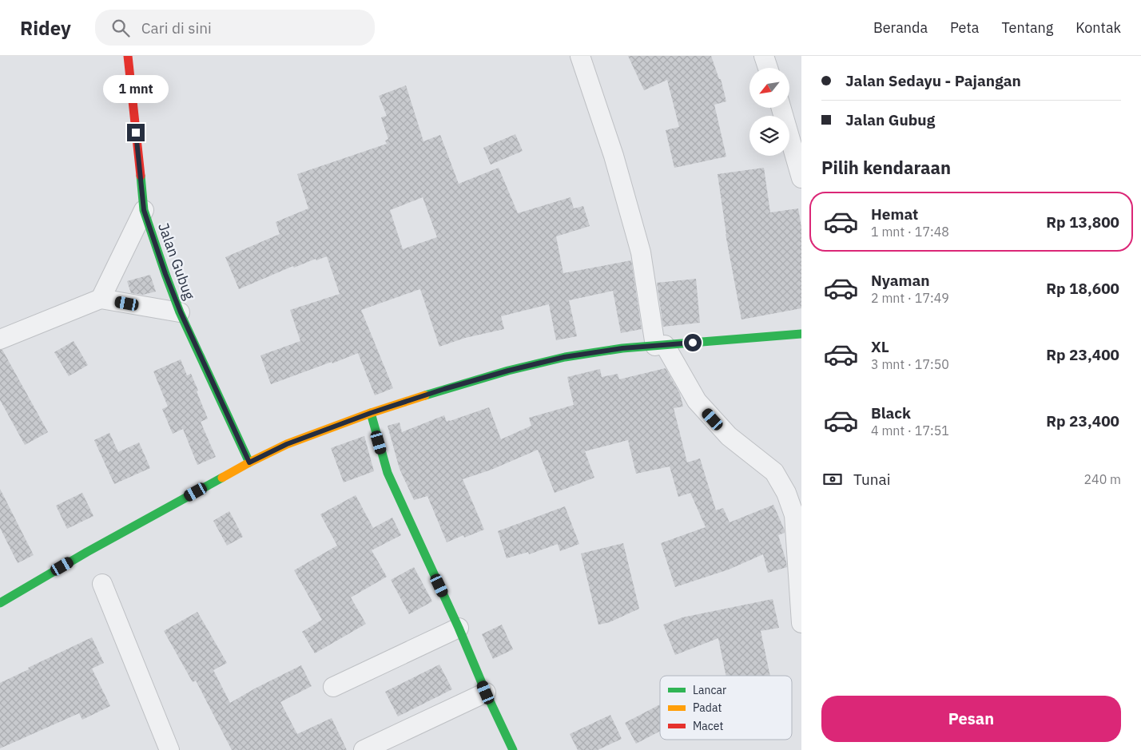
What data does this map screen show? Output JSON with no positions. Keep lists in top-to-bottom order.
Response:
{
  "streets": {
    "main road": ["Jalan Gubug"]
  },
  "legend": ["Lancar", "Padat", "Macet"],
  "north": "bottom left",
  "page": {
    "header": "Ridey",
    "search": "Cari di sini",
    "nav": [
      "Beranda",
      "Peta",
      "Tentang",
      "Kontak"
    ],
    "banner": ["Jalan Sedayu - Pajangan", "Jalan Gubug"],
    "bubble": "1 mnt",
    "heading": "Pilih kendaraan",
    "list": [
      {
        "name": "Hemat",
        "note": "1 mnt · 17:48",
        "value": "Rp 13,800"
      },
      {
        "name": "Nyaman",
        "note": "2 mnt · 17:49",
        "value": "Rp 18,600"
      },
      {
        "name": "XL",
        "note": "3 mnt · 17:50",
        "value": "Rp 23,400"
      },
      {
        "name": "Black",
        "note": "4 mnt · 17:51",
        "value": "Rp 23,400"
      }
    ],
    "pay": ["Tunai", "240 m"],
    "buttons": "Pesan"
  }
}
